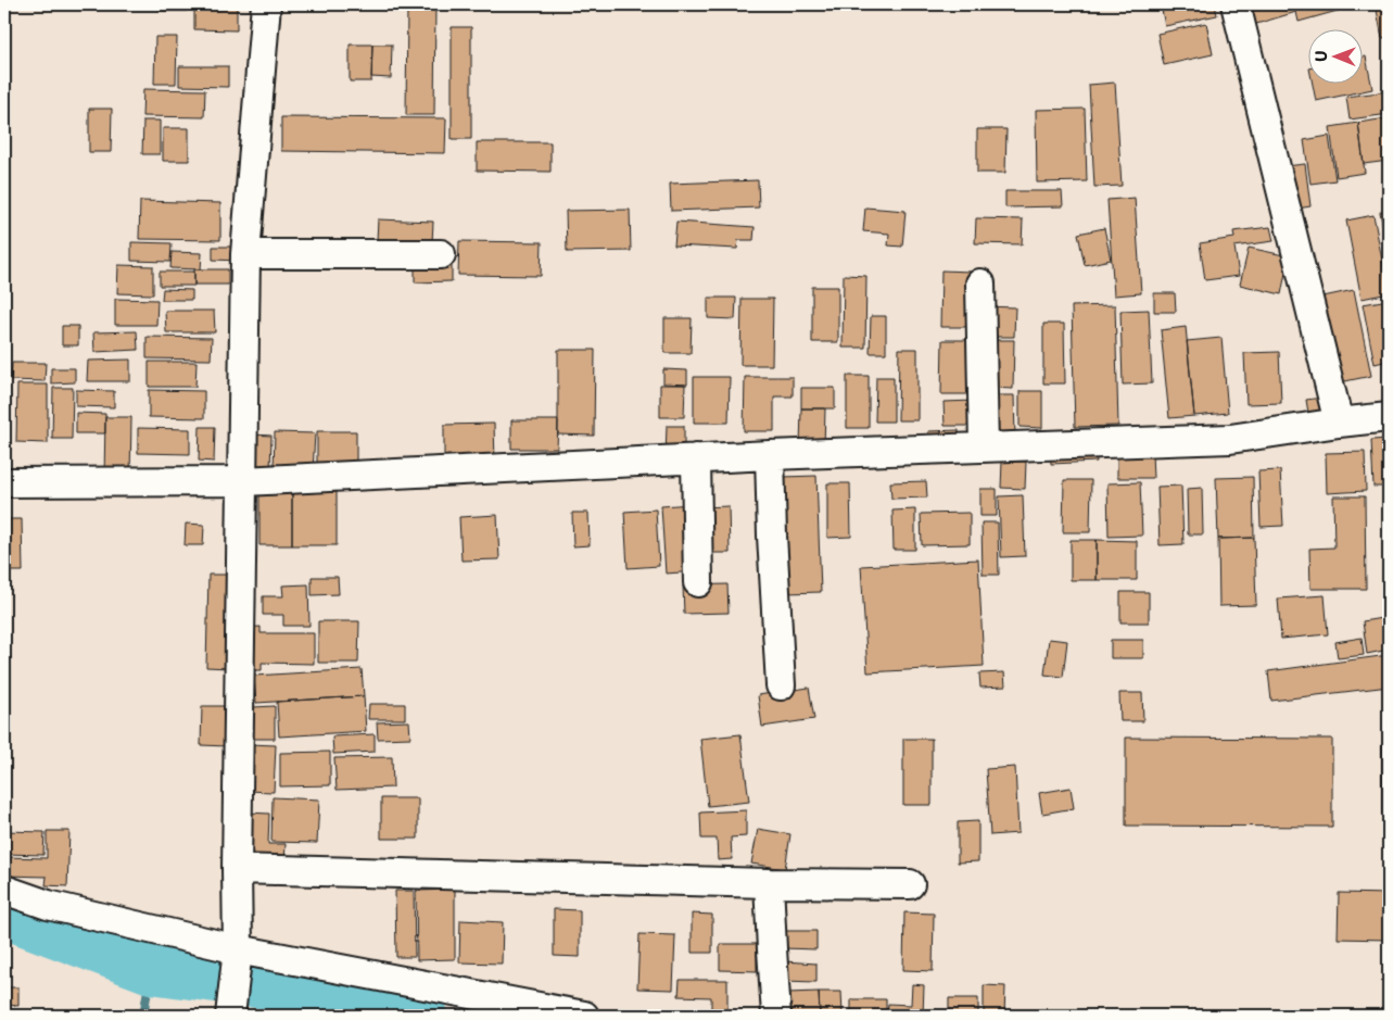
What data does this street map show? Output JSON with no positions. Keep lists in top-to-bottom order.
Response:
{
  "north": "left"
}
